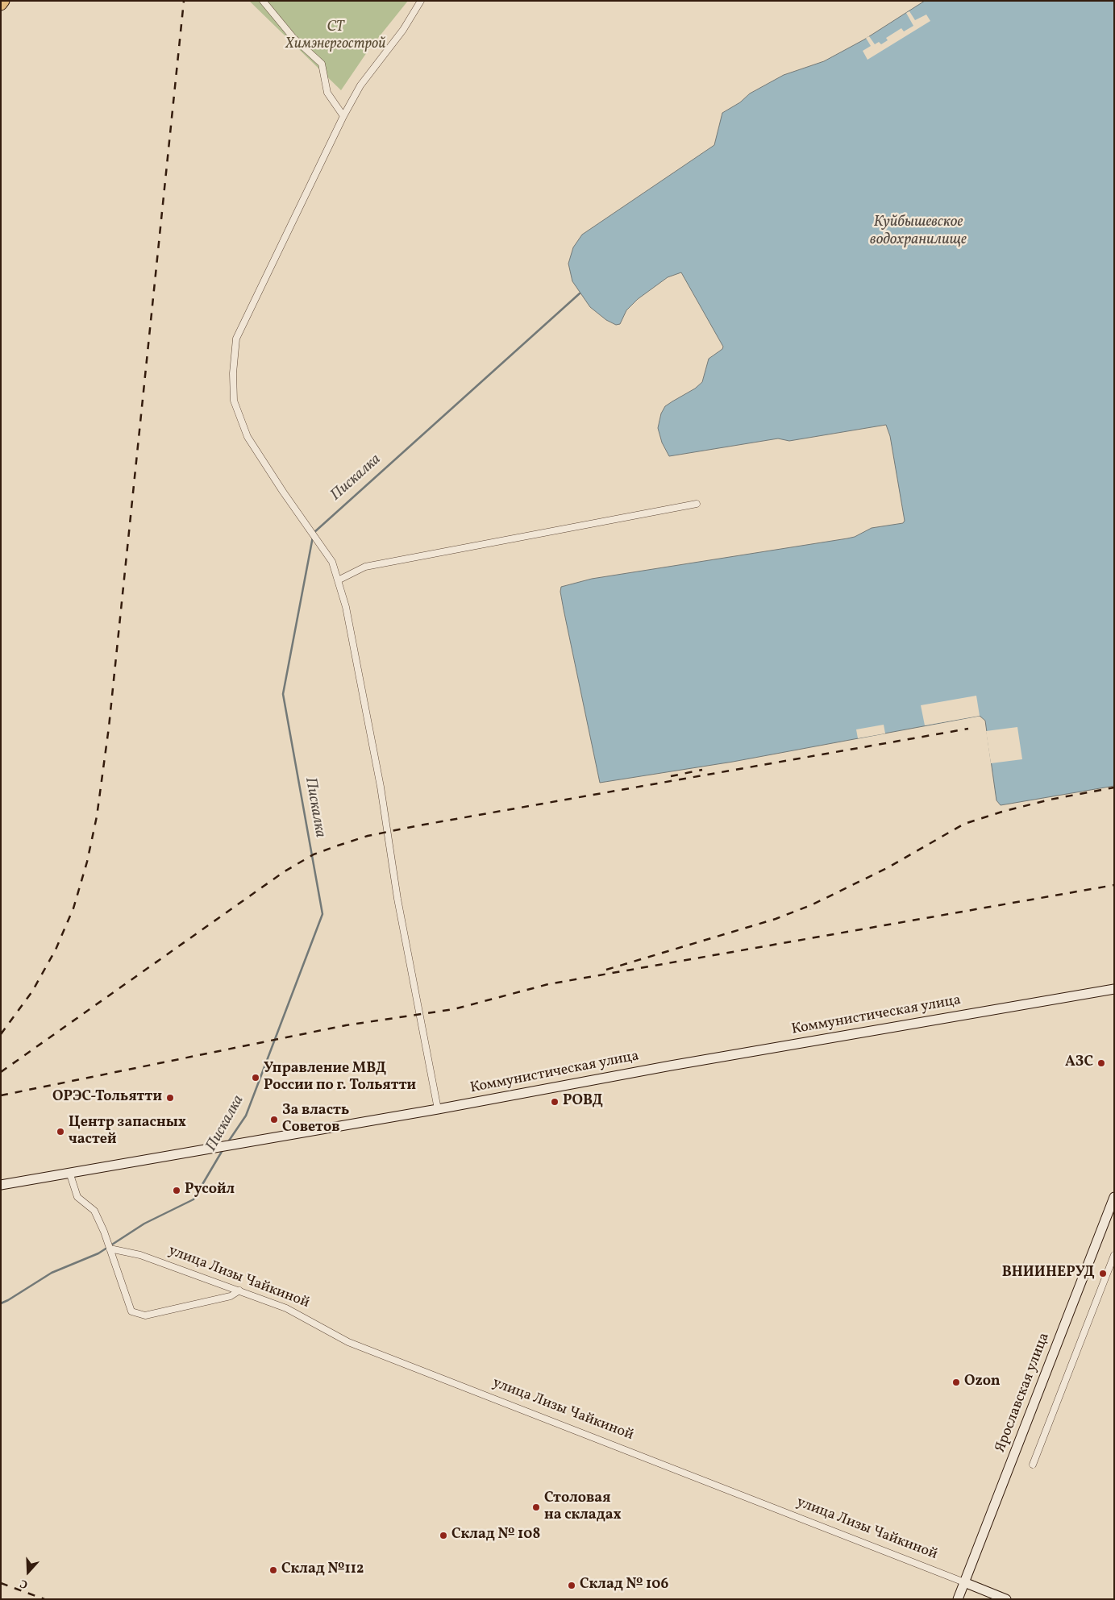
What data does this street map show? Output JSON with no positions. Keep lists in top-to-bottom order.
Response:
{
  "streets": {
    "main road": ["Коммунистическая улица", "улица Лизы Чайкиной", "Ярославская улица"]
  },
  "crossings": [
    ["улица Лизы Чайкиной", "Ярославская улица"]
  ],
  "water": ["Куйбышевское водохранилище", "Пискалка"],
  "parks": ["СТ Химэнергострой"],
  "places": [
    "АЗС",
    "Управление МВД России по г. Тольятти",
    "ОРЭС-Тольятти",
    "РОВД",
    "За власть Советов",
    "Центр запасных частей",
    "Русойл",
    "ВНИИНЕРУД",
    "Ozon",
    "Столовая на складах",
    "Склад № 108",
    "Склад №112",
    "Склад № 106"
  ],
  "north": "bottom"
}
